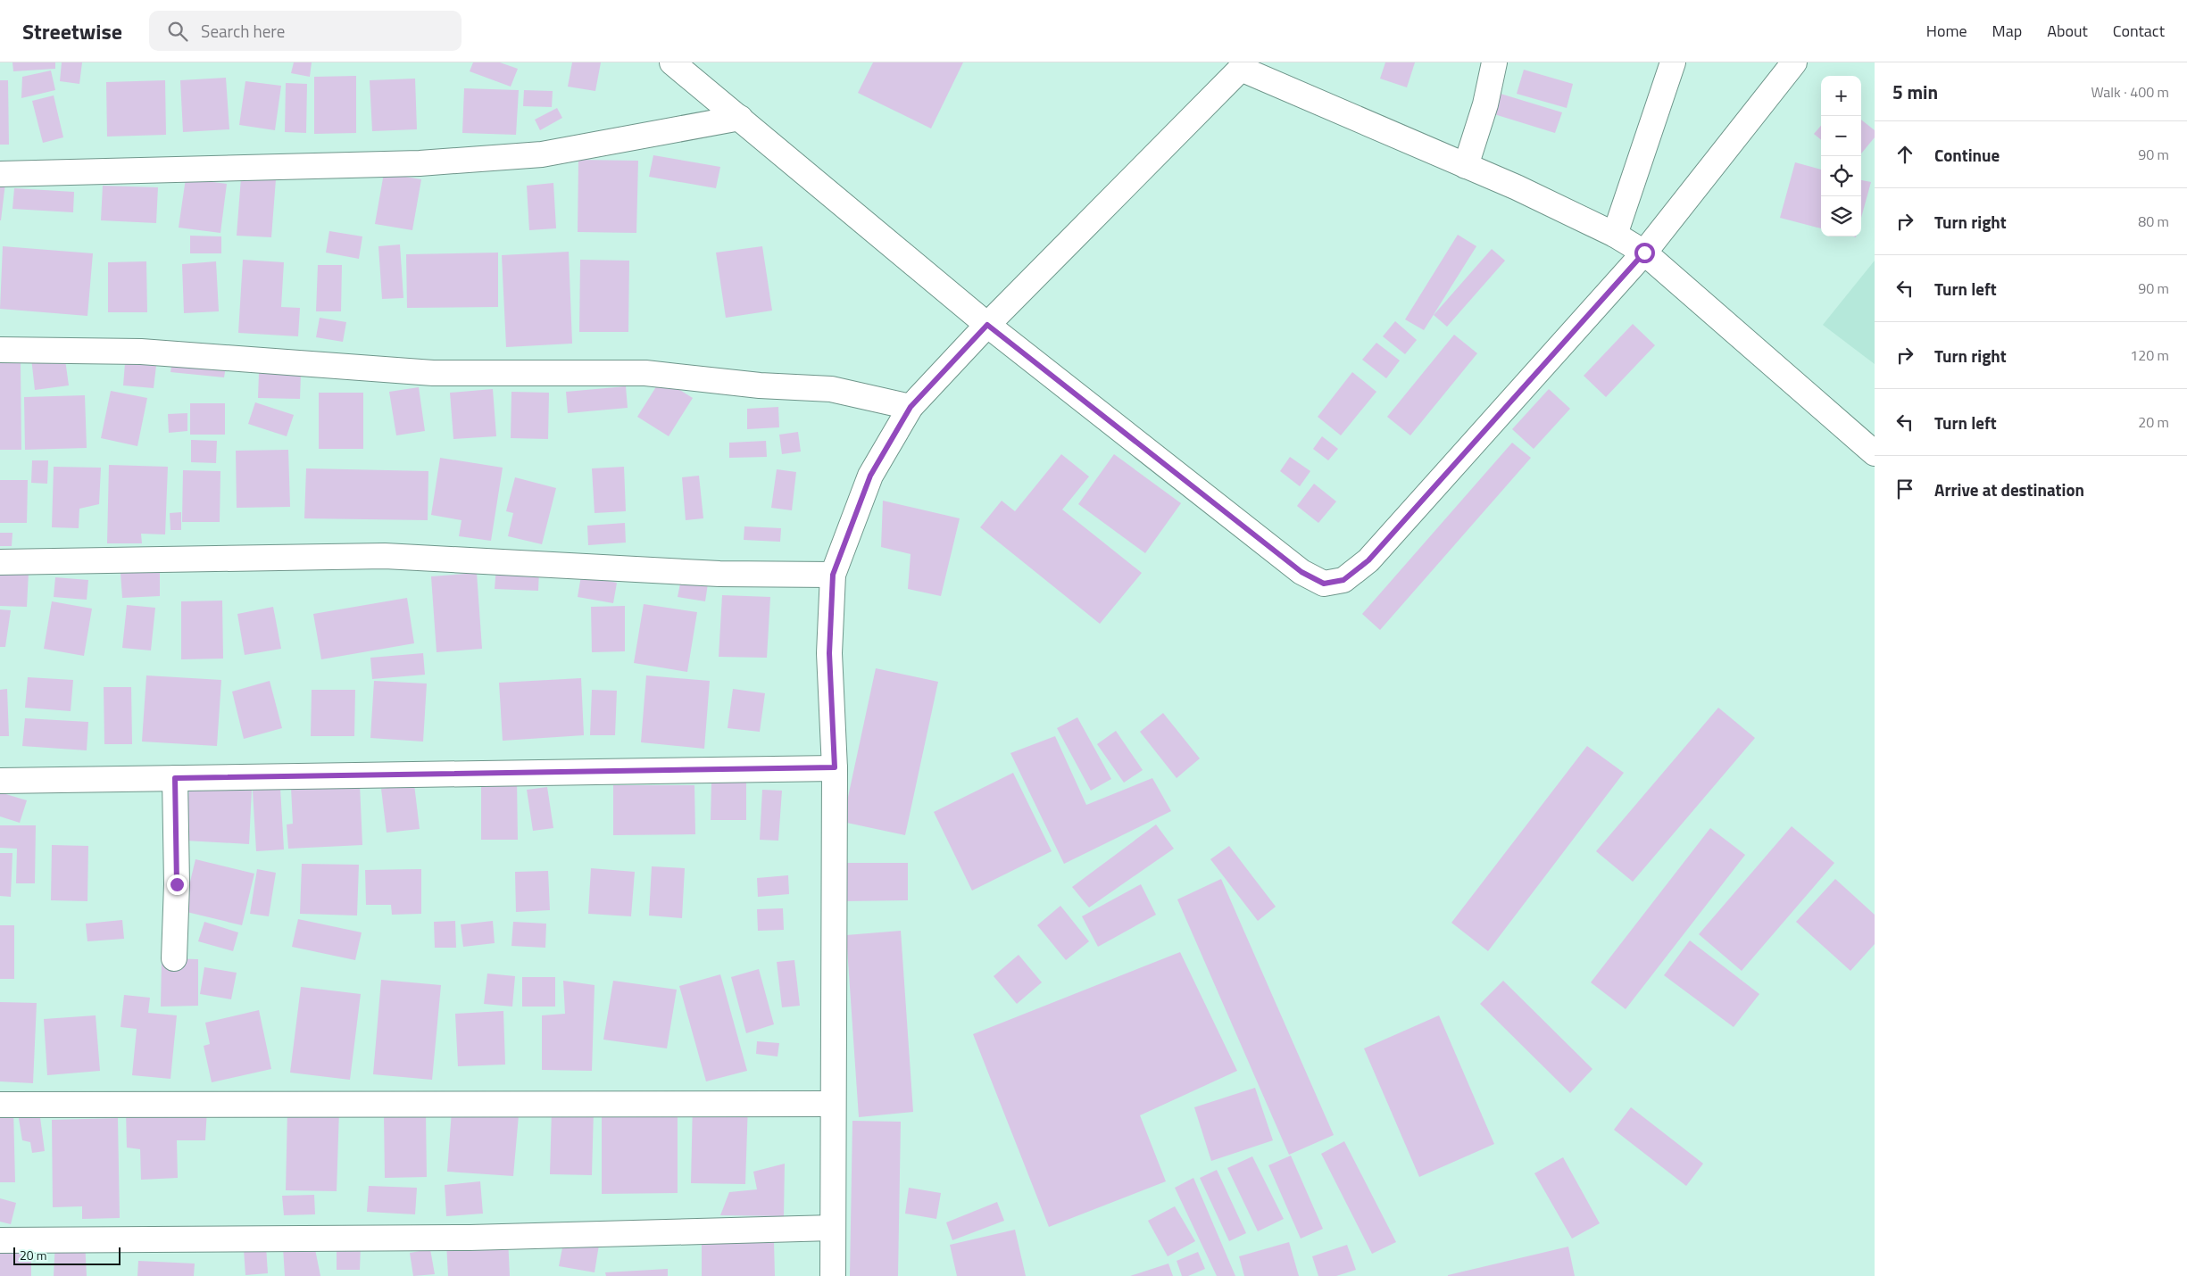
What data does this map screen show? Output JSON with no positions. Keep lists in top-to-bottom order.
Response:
{
  "scale_bar": "20 m",
  "page": {
    "header": "Streetwise",
    "search": "Search here",
    "nav": [
      "Home",
      "Map",
      "About",
      "Contact"
    ],
    "heading": ["5 min", "Walk · 400 m"],
    "map_buttons": ["+", "−"],
    "list": [
      ["Continue", "90 m"],
      ["Turn right", "80 m"],
      ["Turn left", "90 m"],
      ["Turn right", "120 m"],
      ["Turn left", "20 m"],
      "Arrive at destination"
    ],
    "scale": "20 m"
  }
}
